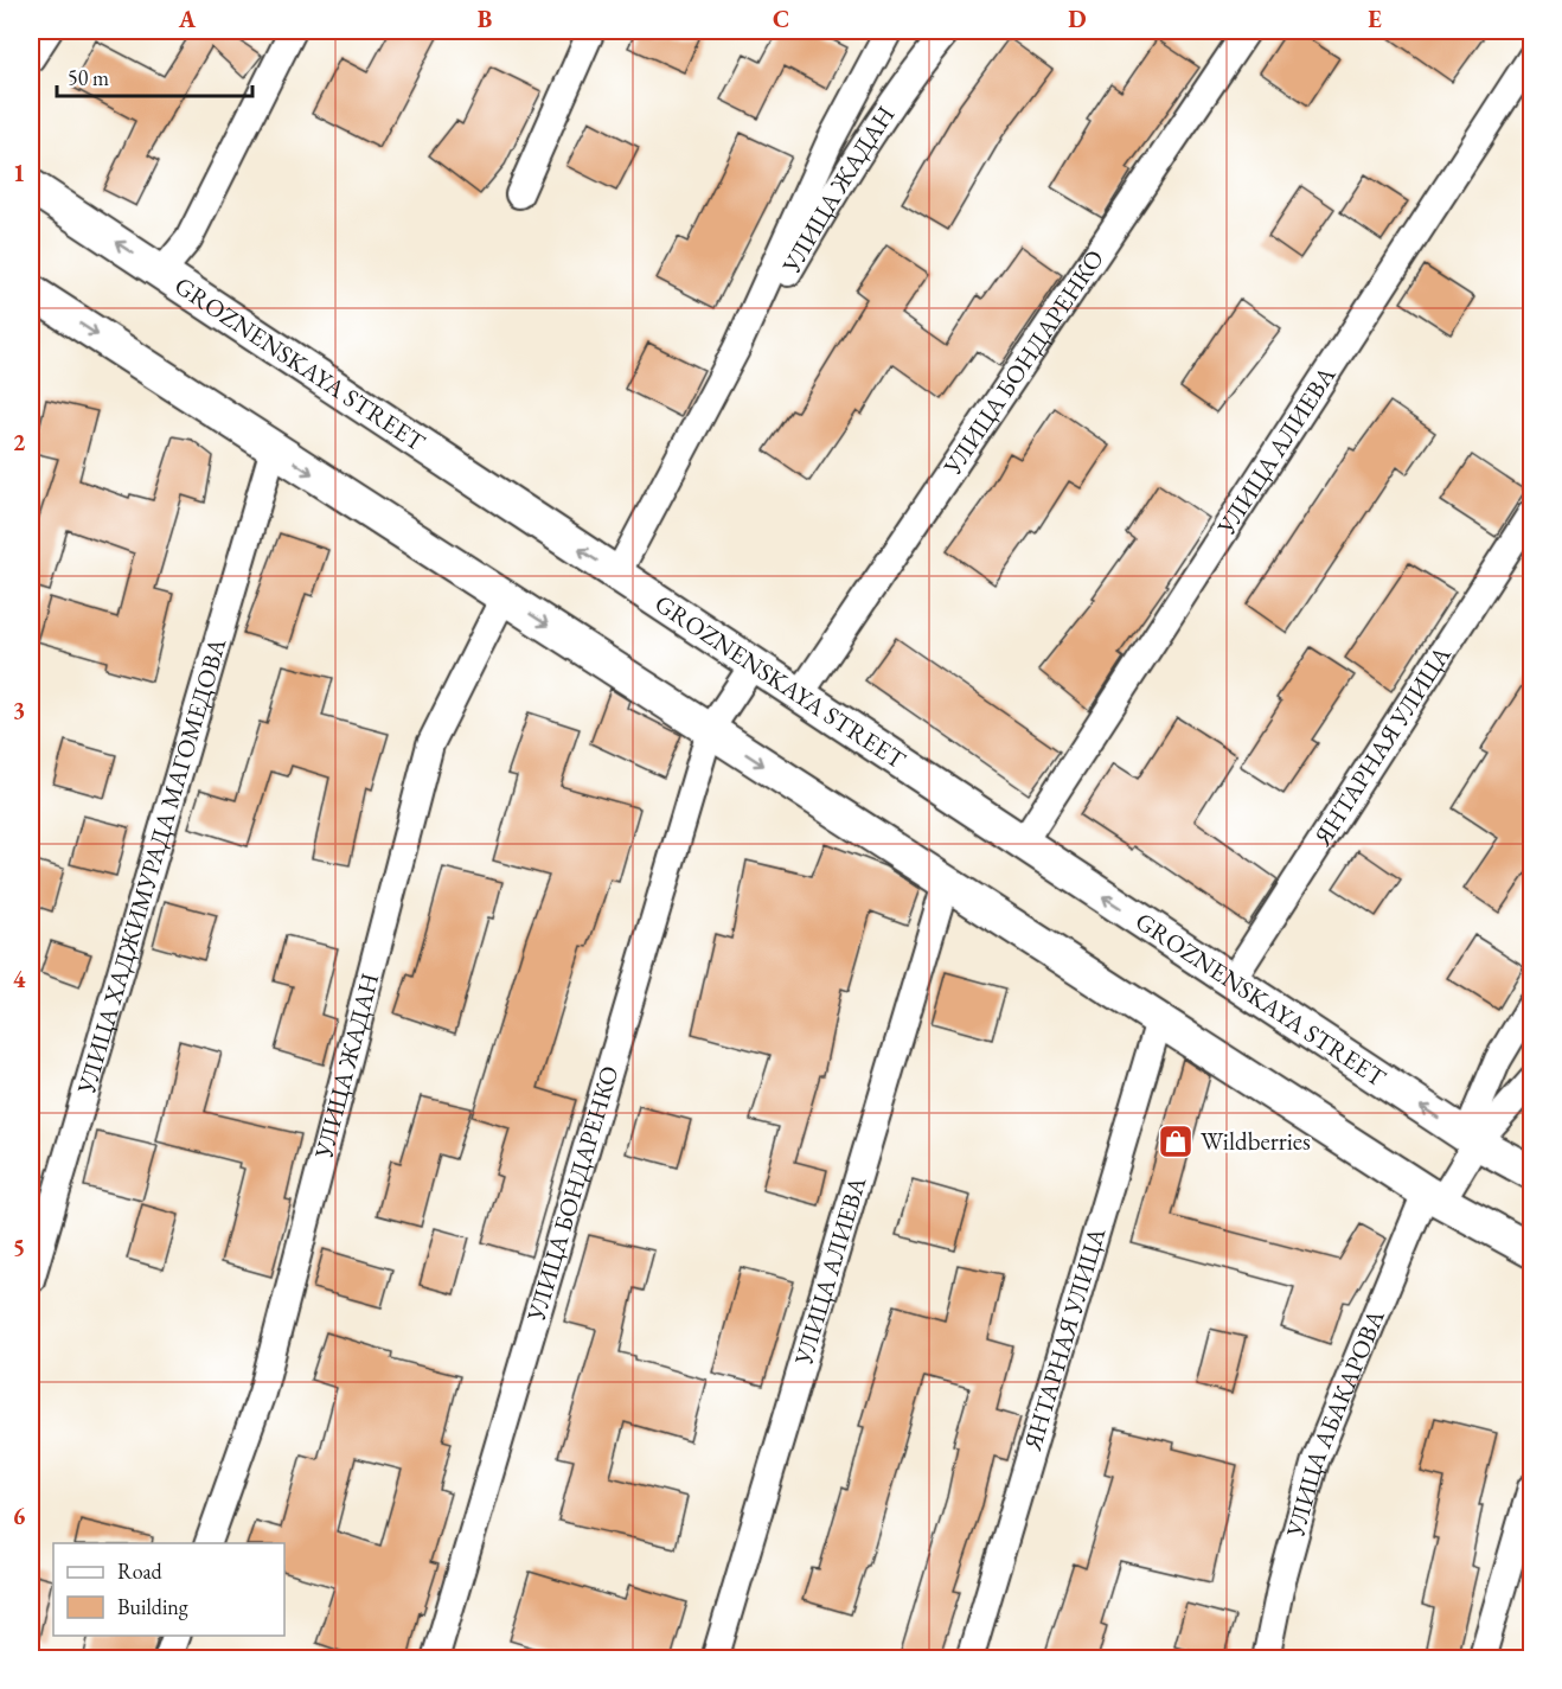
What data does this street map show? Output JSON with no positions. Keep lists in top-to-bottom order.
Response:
{
  "streets": {
    "street": [
      "УЛИЦА ЖАДАН",
      "УЛИЦА БОНДАРЕНКО",
      "GROZNENSKAYA STREET",
      "УЛИЦА АЛИЕВА",
      "ЯНТАРНАЯ УЛИЦА",
      "УЛИЦА ХАДЖИМУРАДА МАГОМЕДОВА",
      "УЛИЦА АБАКАРОВА"
    ]
  },
  "crossings": [
    ["УЛИЦА БОНДАРЕНКО", "GROZNENSKAYA STREET"],
    ["GROZNENSKAYA STREET", "УЛИЦА АЛИЕВА"],
    ["GROZNENSKAYA STREET", "ЯНТАРНАЯ УЛИЦА"],
    ["GROZNENSKAYA STREET", "УЛИЦА АБАКАРОВА"]
  ],
  "places": {
    "shop": ["Wildberries"]
  },
  "legend": ["Road", "Building"],
  "scale_bar": "50 m",
  "grid": {
    "columns": [
      "A",
      "B",
      "C",
      "D",
      "E"
    ],
    "rows": [
      "1",
      "2",
      "3",
      "4",
      "5",
      "6"
    ]
  }
}
